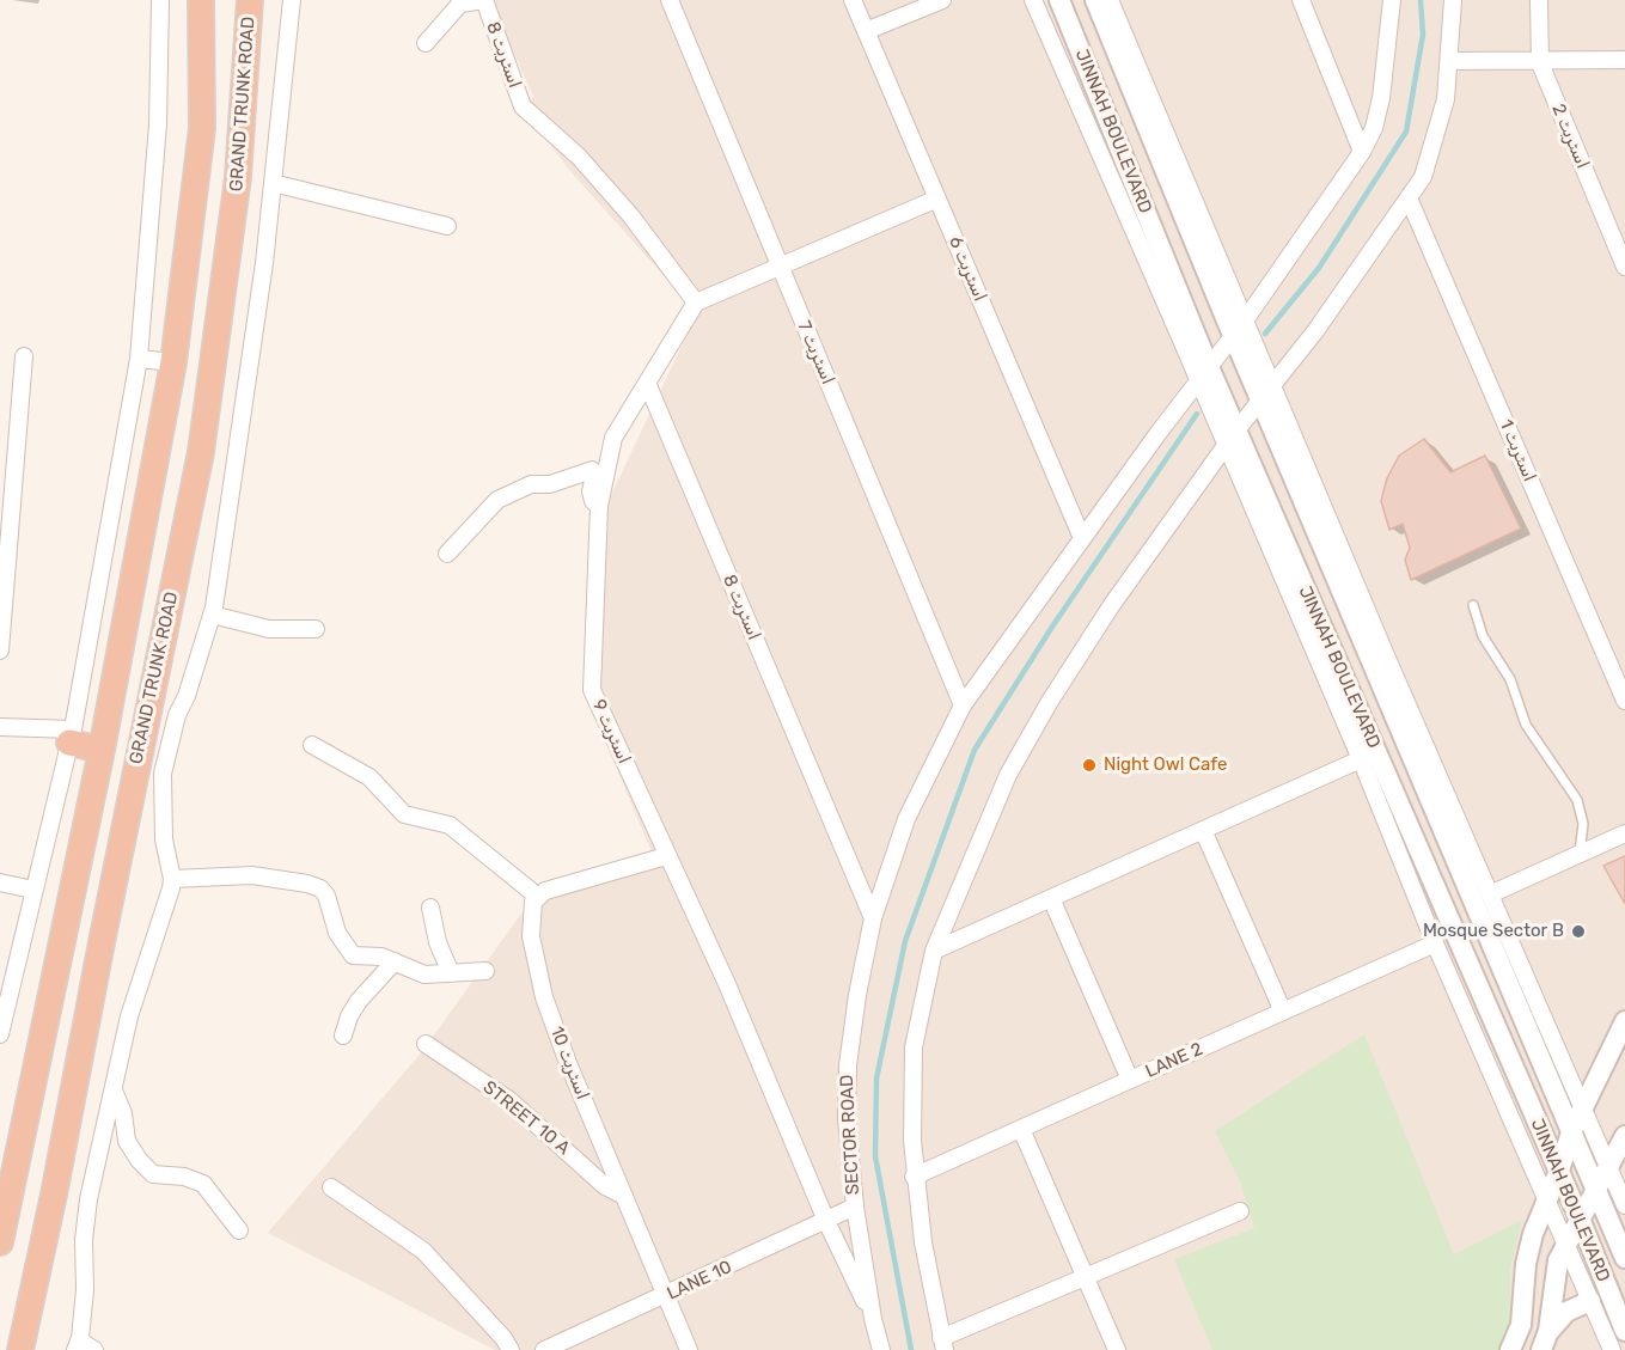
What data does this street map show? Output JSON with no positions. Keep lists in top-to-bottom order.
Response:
{
  "streets": {
    "highway": ["GRAND TRUNK ROAD"],
    "street": [
      "اسٹریٹ 8",
      "JINNAH BOULEVARD",
      "اسٹریٹ 2",
      "اسٹریٹ 6",
      "اسٹریٹ 7",
      "اسٹریٹ 1",
      "اسٹریٹ 9",
      "LANE 2",
      "اسٹریٹ 10",
      "STREET 10 A",
      "SECTOR ROAD",
      "LANE 10"
    ]
  },
  "crossings": [
    ["اسٹریٹ 8", "اسٹریٹ 9"],
    ["اسٹریٹ 8", "SECTOR ROAD"],
    ["JINNAH BOULEVARD", "SECTOR ROAD"],
    ["اسٹریٹ 6", "SECTOR ROAD"],
    ["اسٹریٹ 7", "SECTOR ROAD"],
    ["اسٹریٹ 9", "SECTOR ROAD"],
    ["اسٹریٹ 9", "LANE 10"],
    ["اسٹریٹ 10", "STREET 10 A"],
    ["اسٹریٹ 10", "LANE 10"],
    ["SECTOR ROAD", "LANE 10"]
  ],
  "places": ["Night Owl Cafe", "Mosque Sector B"]
}
